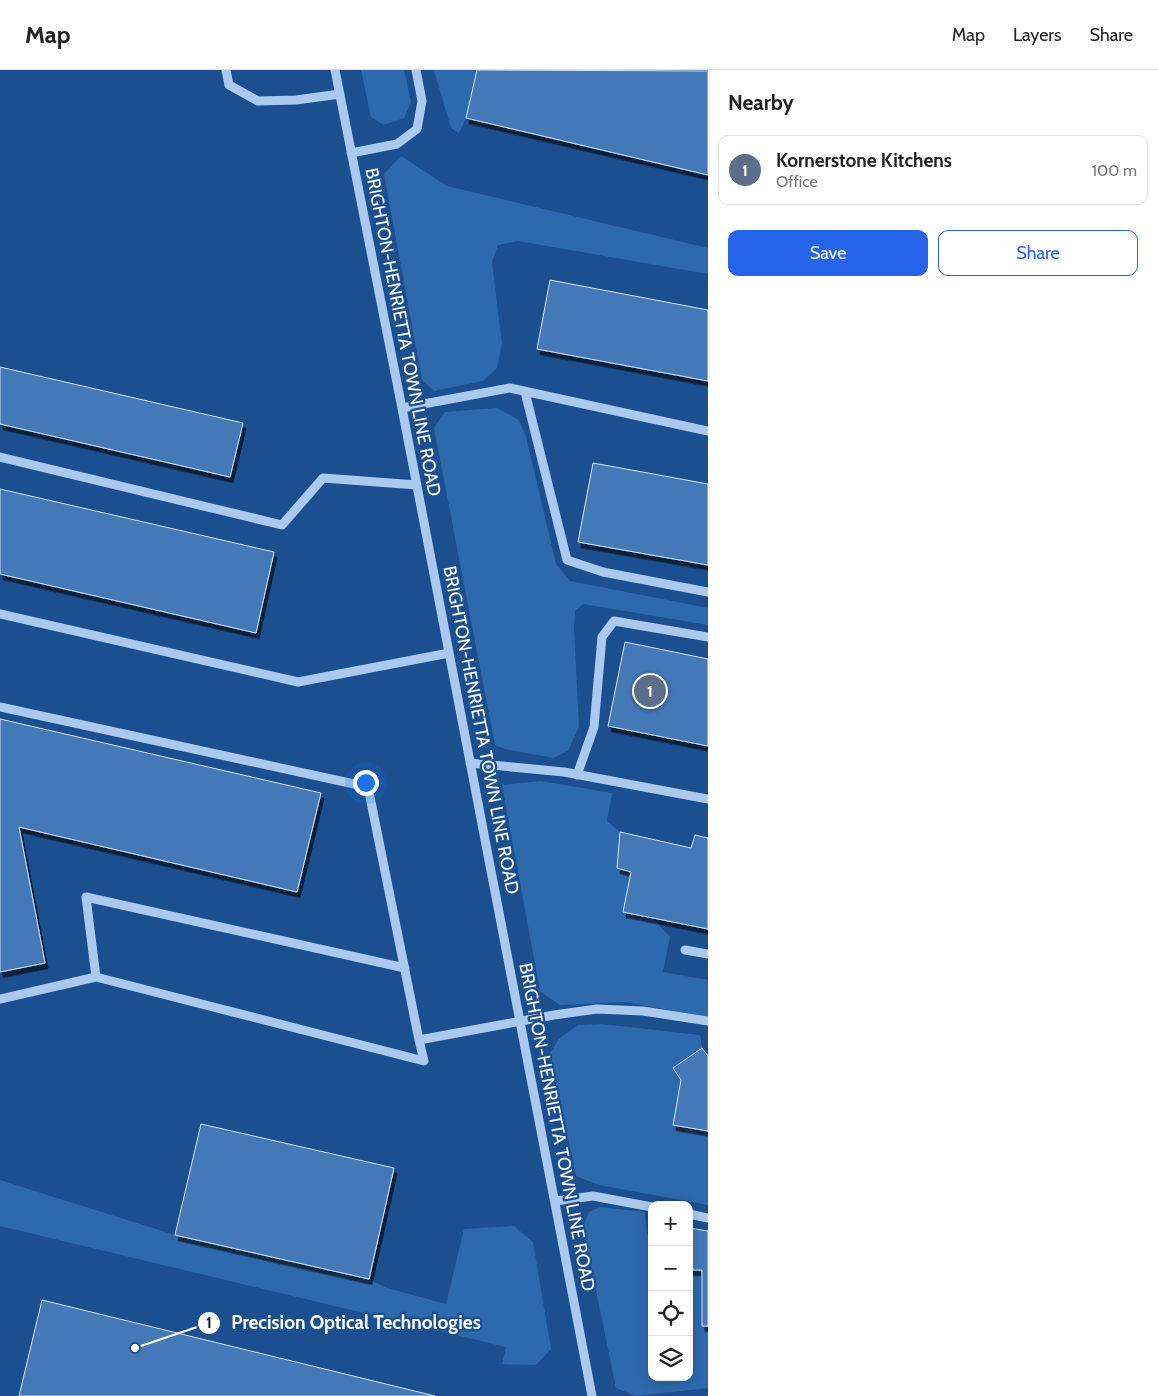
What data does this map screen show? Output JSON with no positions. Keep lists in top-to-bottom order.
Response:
{
  "streets": {
    "street": ["BRIGHTON-HENRIETTA TOWN LINE ROAD"]
  },
  "places": ["Precision Optical Technologies"],
  "page": {
    "header": "Map",
    "nav": ["Map", "Layers", "Share"],
    "heading": "Nearby",
    "list": [
      {
        "mark": "1",
        "name": "Kornerstone Kitchens",
        "note": "Office",
        "value": "100 m"
      }
    ],
    "buttons": ["Save", "Share"],
    "pins": "1",
    "map_buttons": ["+", "−"]
  }
}
